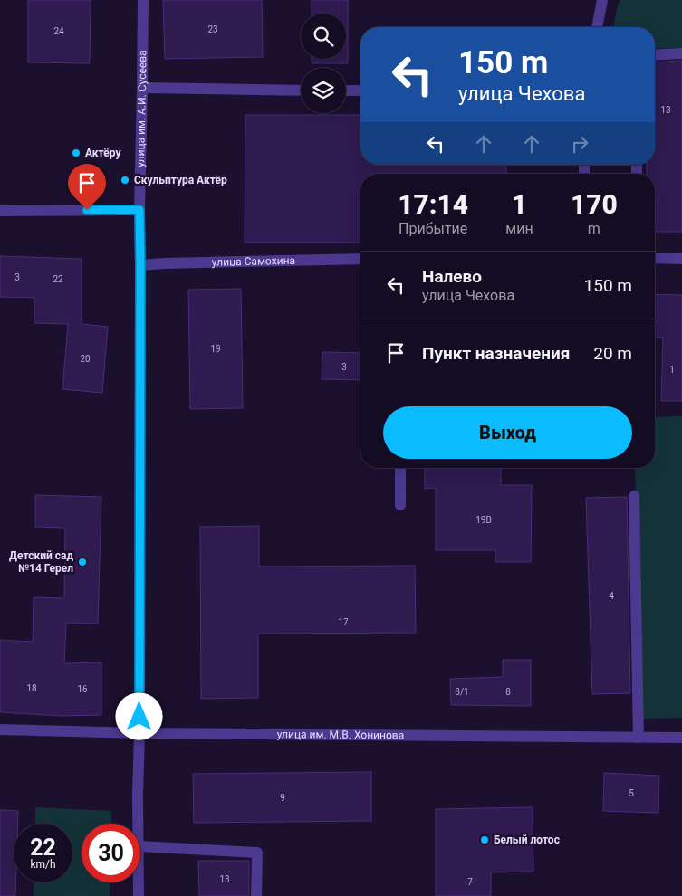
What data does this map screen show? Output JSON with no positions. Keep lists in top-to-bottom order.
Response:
{
  "streets": {
    "street": ["улица им. А.И. Сусеева", "улица Самохина", "улица им. М.В. Хонинова"]
  },
  "crossings": [
    ["улица им. А.И. Сусеева", "улица Самохина"],
    ["улица им. А.И. Сусеева", "улица им. М.В. Хонинова"]
  ],
  "places": [
    "Актёру",
    "Скульптура Актёр",
    "Детский сад №14 Герел",
    "Белый лотос"
  ],
  "house_numbers": [
    "23",
    "24",
    "13",
    "3",
    "22",
    "19",
    "20",
    "3",
    "1",
    "19В",
    "4",
    "17",
    "18",
    "16",
    "8/1",
    "8",
    "5",
    "9",
    "13",
    "7"
  ],
  "page": {
    "turn": ["150 m", "улица Чехова"],
    "eta": [
      "17:14",
      "Прибытие",
      "1",
      "мин",
      "170",
      "m"
    ],
    "list": [
      {
        "name": "Налево",
        "note": "улица Чехова",
        "value": "150 m"
      },
      {
        "name": "Пункт назначения",
        "value": "20 m"
      }
    ],
    "buttons": "Выход",
    "speed": "22 km/h",
    "limit": "30"
  }
}
